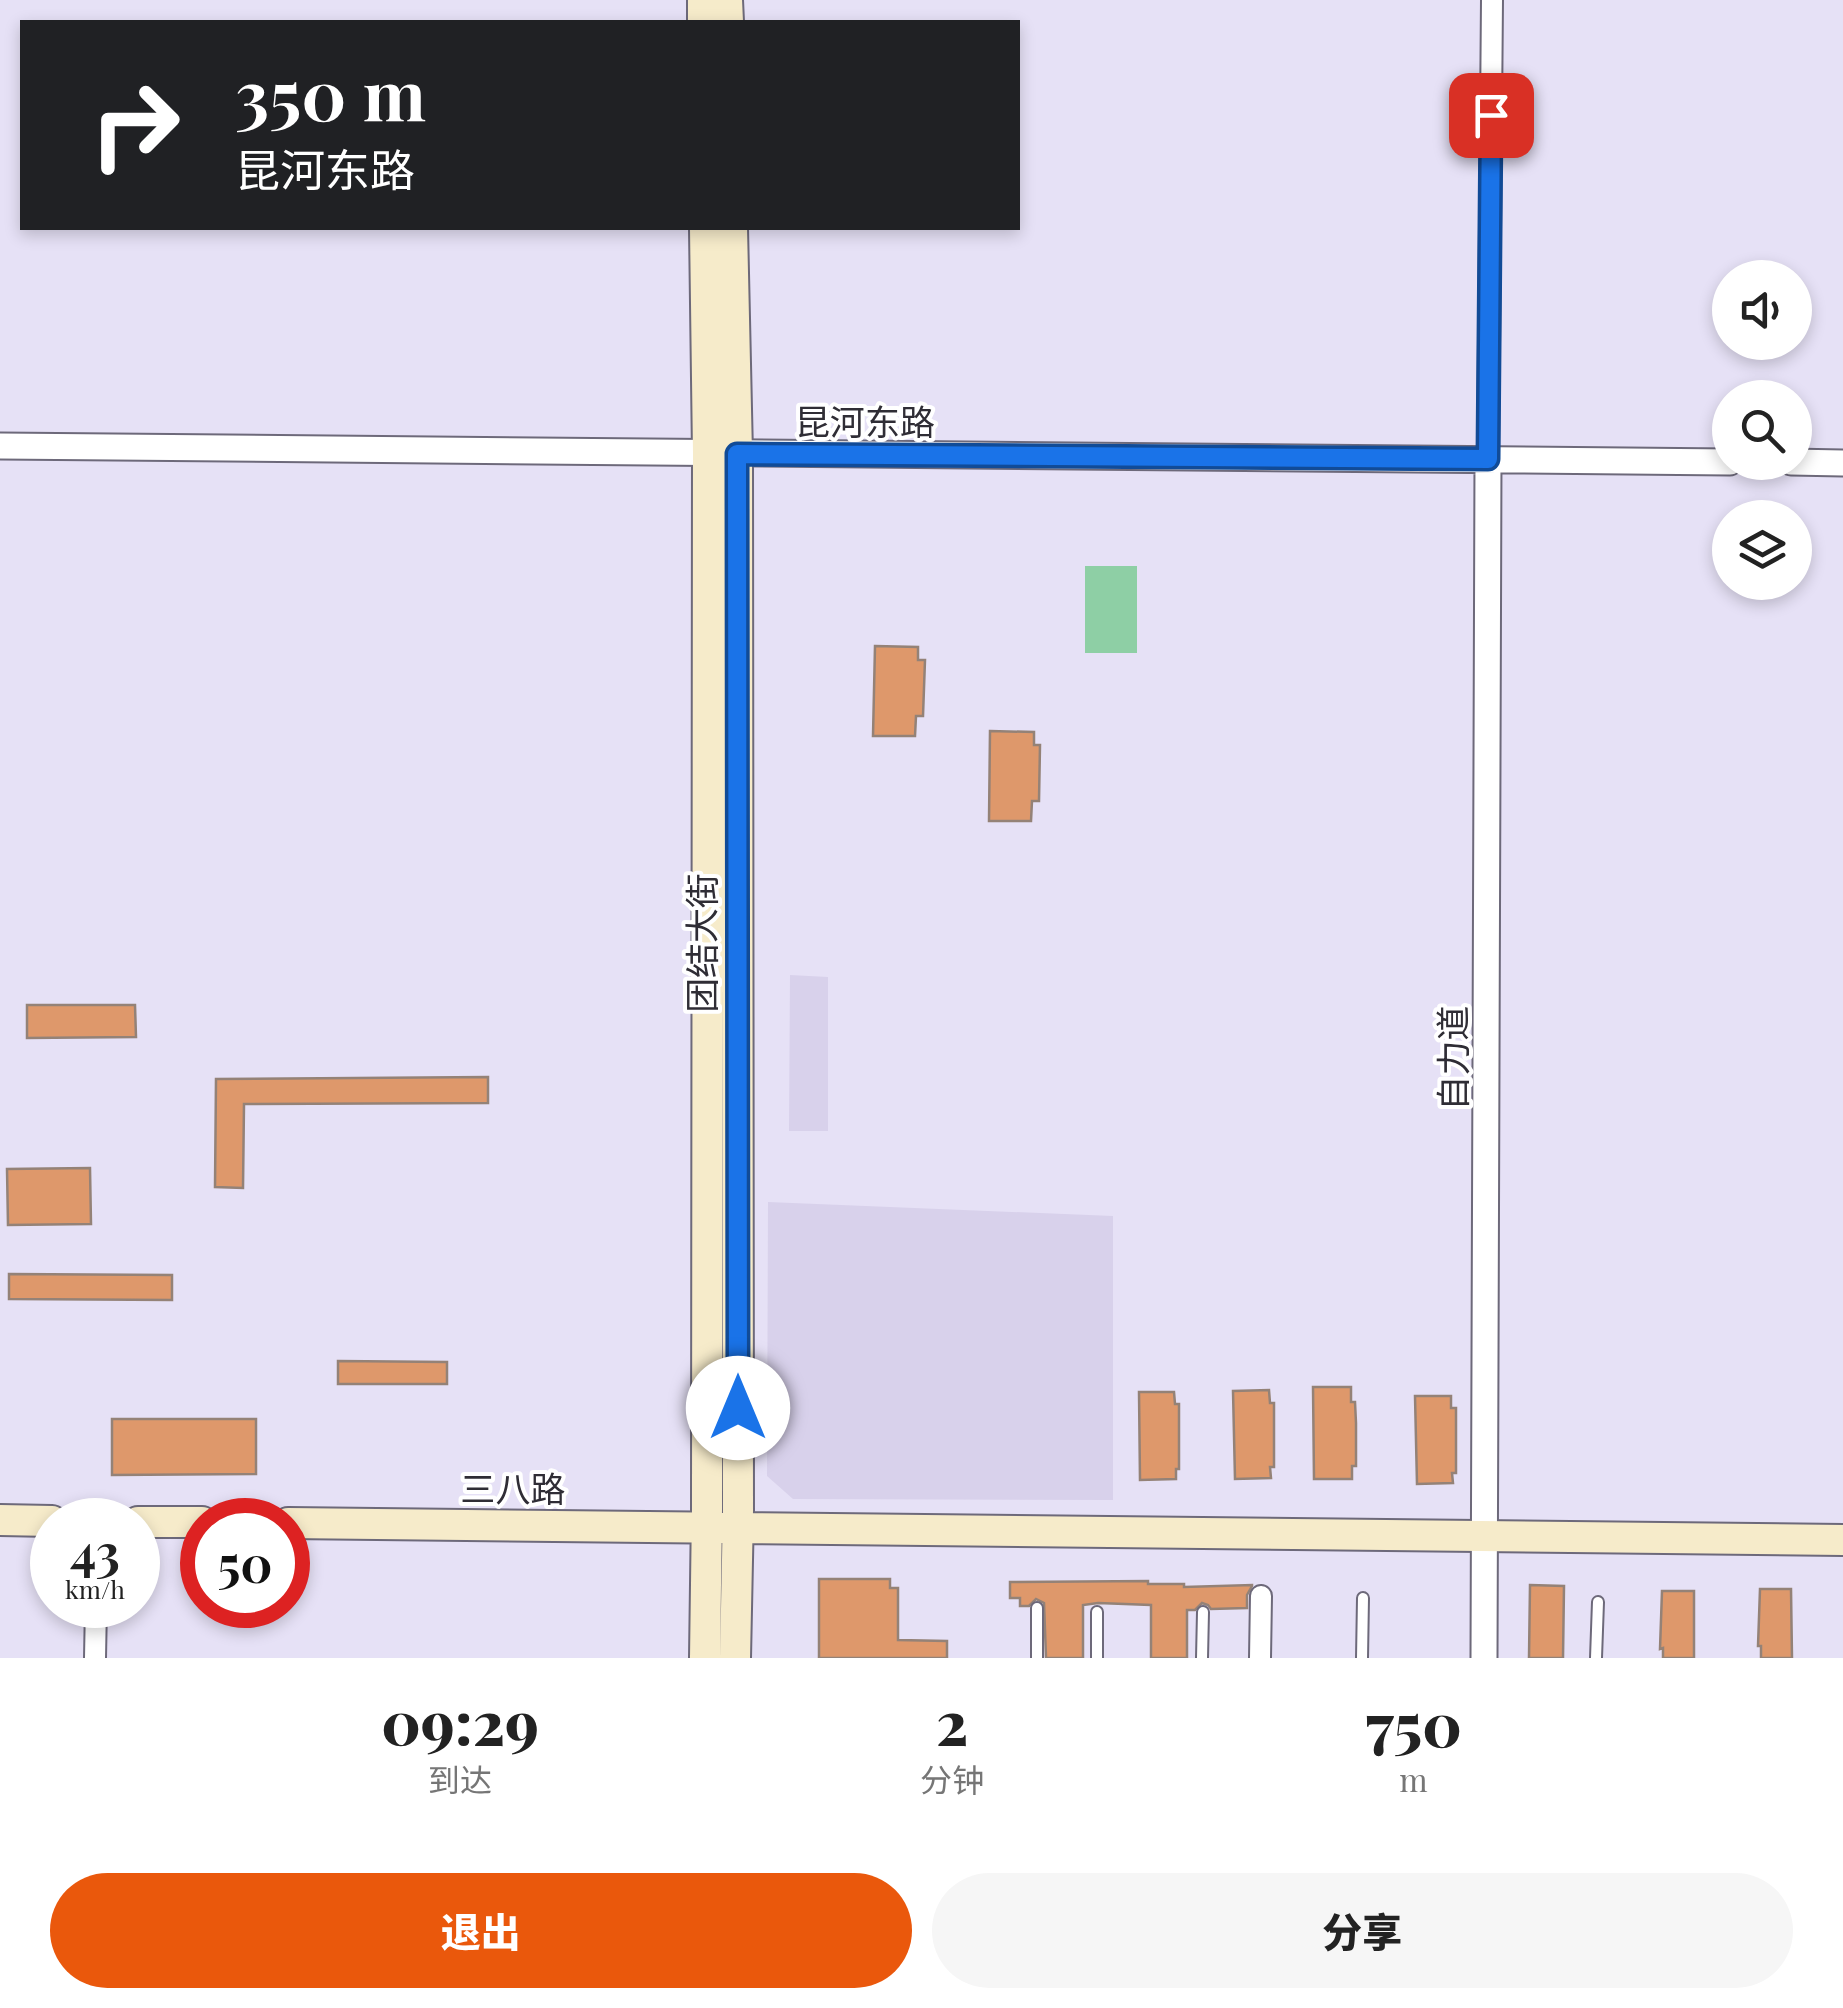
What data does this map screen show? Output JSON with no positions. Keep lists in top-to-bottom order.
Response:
{
  "streets": {
    "main road": ["团结大街", "三八路"],
    "street": ["昆河东路", "自力道"]
  },
  "crossings": [
    ["昆河东路", "团结大街"],
    ["昆河东路", "自力道"],
    ["团结大街", "三八路"],
    ["自力道", "三八路"]
  ],
  "page": {
    "turn": ["350 m", "昆河东路"],
    "speed": "43 km/h",
    "limit": "50",
    "eta": [
      "09:29",
      "到达",
      "2",
      "分钟",
      "750",
      "m"
    ],
    "buttons": ["退出", "分享"]
  }
}
